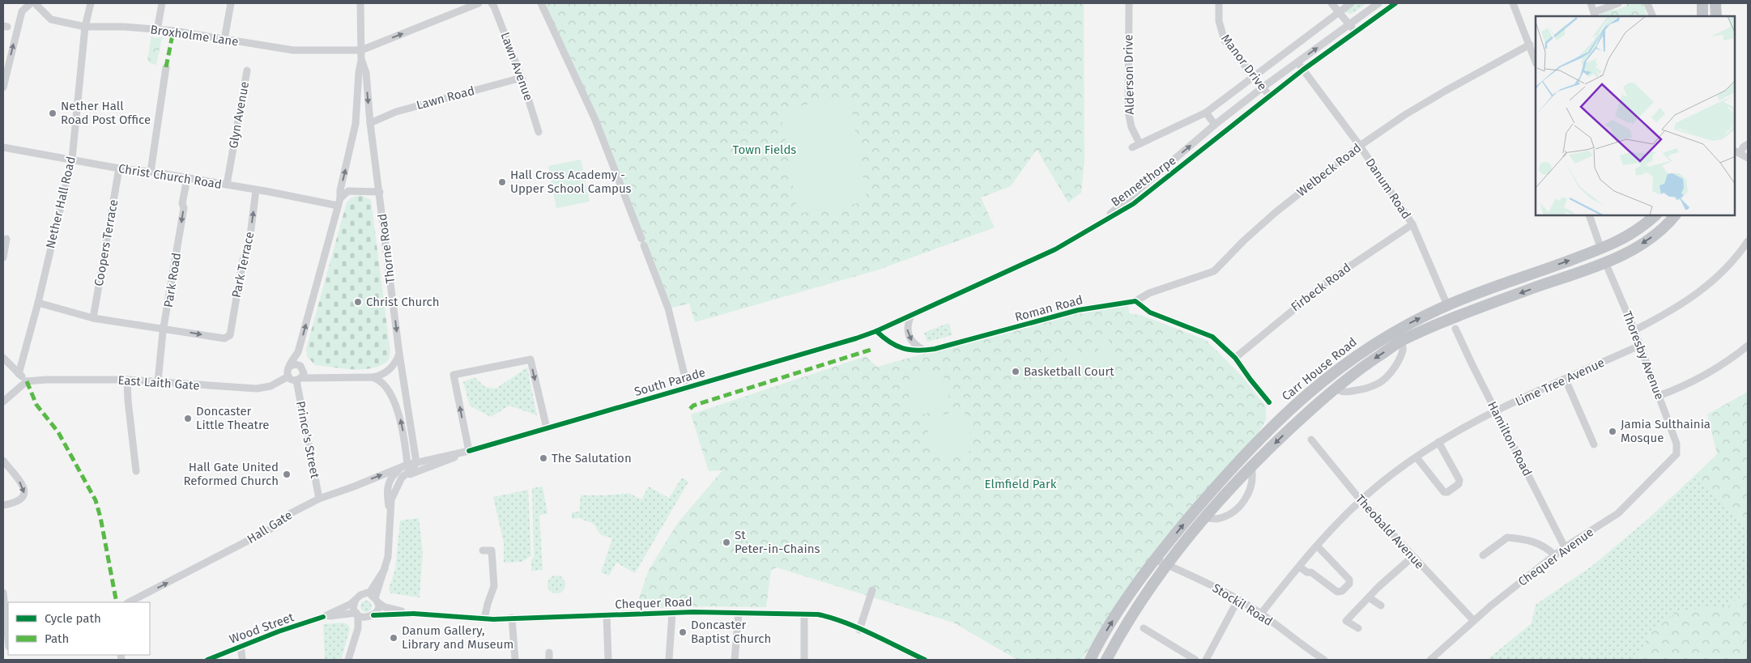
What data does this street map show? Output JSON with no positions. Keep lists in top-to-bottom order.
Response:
{
  "streets": {
    "highway": ["Carr House Road"],
    "street": [
      "Broxholme Lane",
      "Manor Drive",
      "Lawn Avenue",
      "Alderson Drive",
      "Lawn Road",
      "Glyn Avenue",
      "Welbeck Road",
      "Christ Church Road",
      "Bennetthorpe",
      "Danum Road",
      "Nether Hall Road",
      "Coopers Terrace",
      "Thorne Road",
      "Park Terrace",
      "Park Road",
      "Firbeck Road",
      "Roman Road",
      "Thoresby Avenue",
      "South Parade",
      "Lime Tree Avenue",
      "East Laith Gate",
      "Hamilton Road",
      "Prince's Street",
      "Hall Gate",
      "Theobald Avenue",
      "Chequer Avenue",
      "Chequer Road",
      "Stockil Road",
      "Wood Street"
    ]
  },
  "crossings": [
    ["Broxholme Lane", "Nether Hall Road"],
    ["Broxholme Lane", "Thorne Road"],
    ["Manor Drive", "Bennetthorpe"],
    ["Lawn Avenue", "Lawn Road"],
    ["Lawn Road", "Thorne Road"],
    ["Glyn Avenue", "Christ Church Road"],
    ["Welbeck Road", "Danum Road"],
    ["Welbeck Road", "Roman Road"],
    ["Christ Church Road", "Nether Hall Road"],
    ["Christ Church Road", "Coopers Terrace"],
    ["Christ Church Road", "Thorne Road"],
    ["Christ Church Road", "Park Terrace"],
    ["Christ Church Road", "Park Road"],
    ["Bennetthorpe", "Danum Road"],
    ["Bennetthorpe", "Roman Road"],
    ["Bennetthorpe", "South Parade"],
    ["Danum Road", "Firbeck Road"],
    ["Danum Road", "Carr House Road"],
    ["Thorne Road", "South Parade"],
    ["Thorne Road", "East Laith Gate"],
    ["Thorne Road", "Prince's Street"],
    ["Park Terrace", "Park Road"],
    ["Park Road", "East Laith Gate"],
    ["Roman Road", "South Parade"],
    ["Thoresby Avenue", "Carr House Road"],
    ["Thoresby Avenue", "Lime Tree Avenue"],
    ["Thoresby Avenue", "Chequer Avenue"],
    ["Carr House Road", "Stockil Road"],
    ["Lime Tree Avenue", "Hamilton Road"],
    ["Lime Tree Avenue", "Theobald Avenue"],
    ["Lime Tree Avenue", "Stockil Road"],
    ["East Laith Gate", "Prince's Street"],
    ["Hamilton Road", "Chequer Avenue"],
    ["Prince's Street", "Hall Gate"],
    ["Theobald Avenue", "Chequer Avenue"],
    ["Chequer Road", "Wood Street"]
  ],
  "one_way": ["Park Road", "Hall Gate"],
  "parks": ["Town Fields", "Elmfield Park"],
  "places": [
    "Nether Hall Road Post Office",
    "Hall Cross Academy - Upper School Campus",
    "Christ Church",
    "Basketball Court",
    "Doncaster Little Theatre",
    "Jamia Sulthainia Mosque",
    "The Salutation",
    "Hall Gate United Reformed Church",
    "St Peter-in-Chains",
    "Doncaster Baptist Church",
    "Danum Gallery, Library and Museum"
  ],
  "legend": ["Cycle path", "Path"]
}
